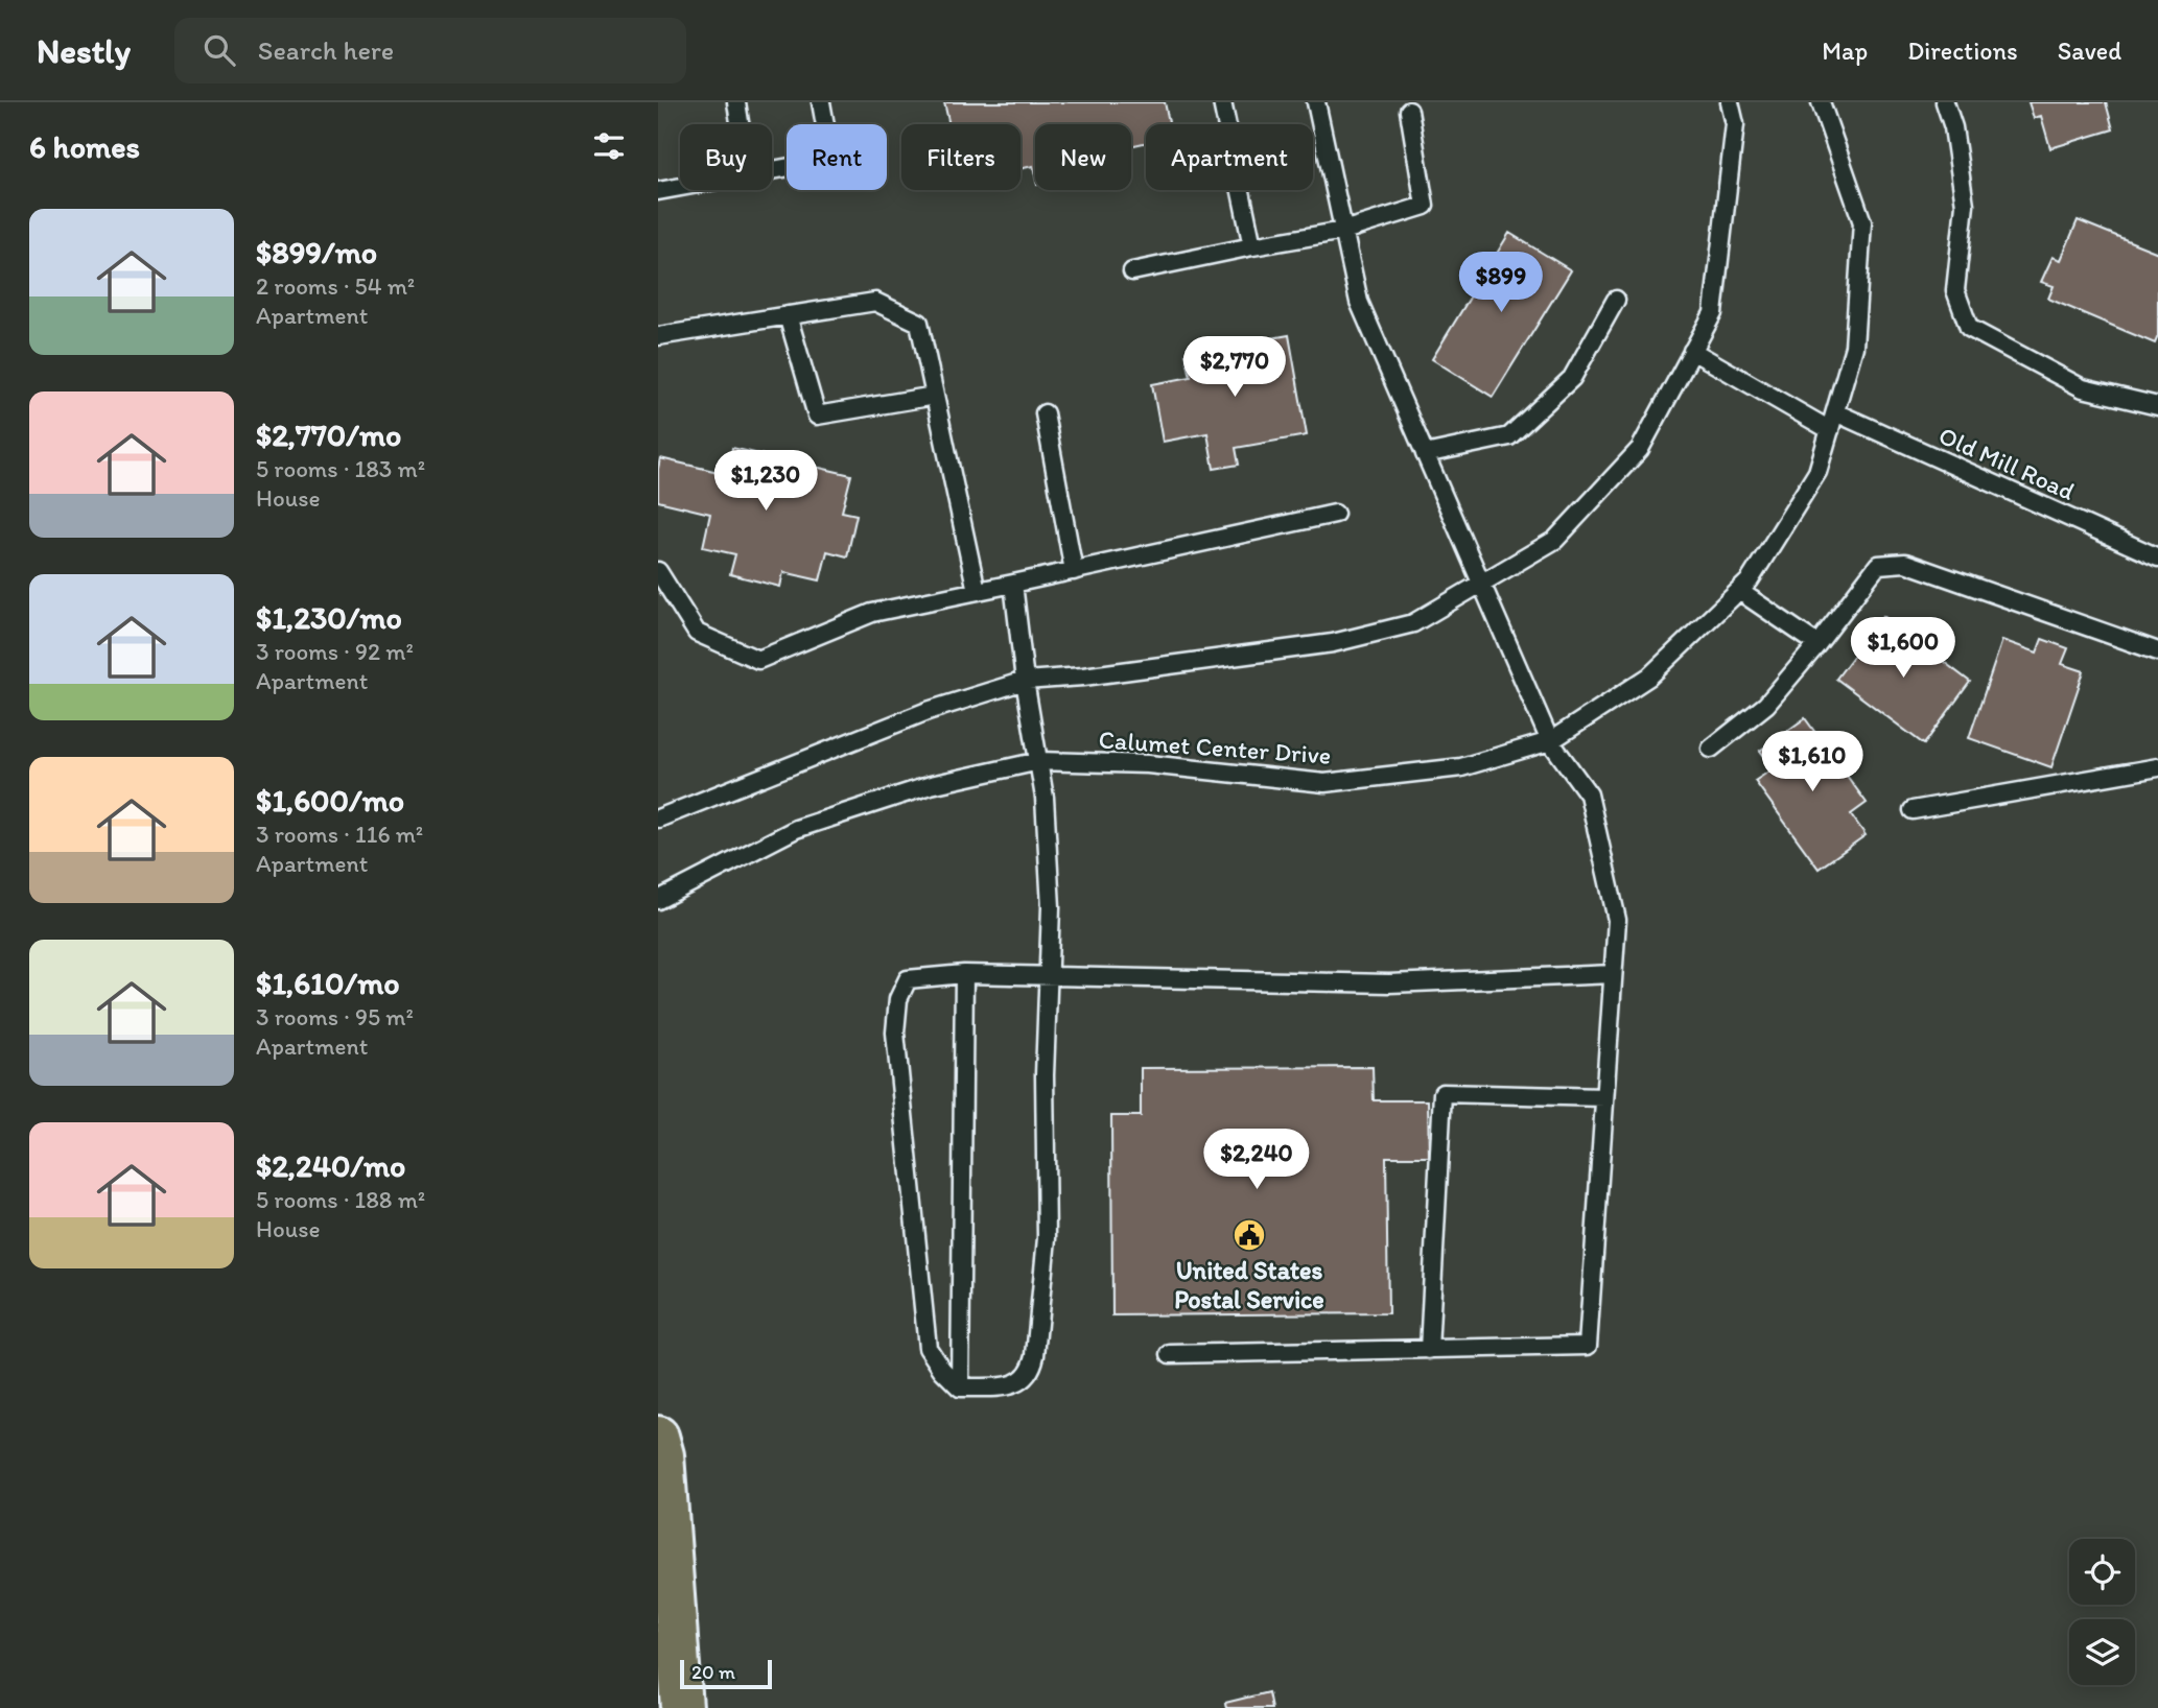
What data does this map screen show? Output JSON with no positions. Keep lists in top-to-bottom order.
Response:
{
  "streets": {
    "lane": ["Old Mill Road", "Calumet Center Drive"]
  },
  "crossings": [
    ["Old Mill Road", "Calumet Center Drive"]
  ],
  "places": {
    "public building": ["United States Postal Service"]
  },
  "scale_bar": "20 m",
  "page": {
    "header": "Nestly",
    "search": "Search here",
    "nav": ["Map", "Directions", "Saved"],
    "heading": "6 homes",
    "chip": [
      "Buy",
      "Rent",
      "Filters",
      "New",
      "Apartment"
    ],
    "list": [
      {
        "name": "$899/mo",
        "note": "2 rooms · 54 m² · Apartment"
      },
      {
        "name": "$2,770/mo",
        "note": "5 rooms · 183 m² · House"
      },
      {
        "name": "$1,230/mo",
        "note": "3 rooms · 92 m² · Apartment"
      },
      {
        "name": "$1,600/mo",
        "note": "3 rooms · 116 m² · Apartment"
      },
      {
        "name": "$1,610/mo",
        "note": "3 rooms · 95 m² · Apartment"
      },
      {
        "name": "$2,240/mo",
        "note": "5 rooms · 188 m² · House"
      }
    ],
    "price": [
      "$899",
      "$2,770",
      "$1,230",
      "$1,600",
      "$1,610",
      "$2,240"
    ],
    "scale": "20 m"
  }
}
